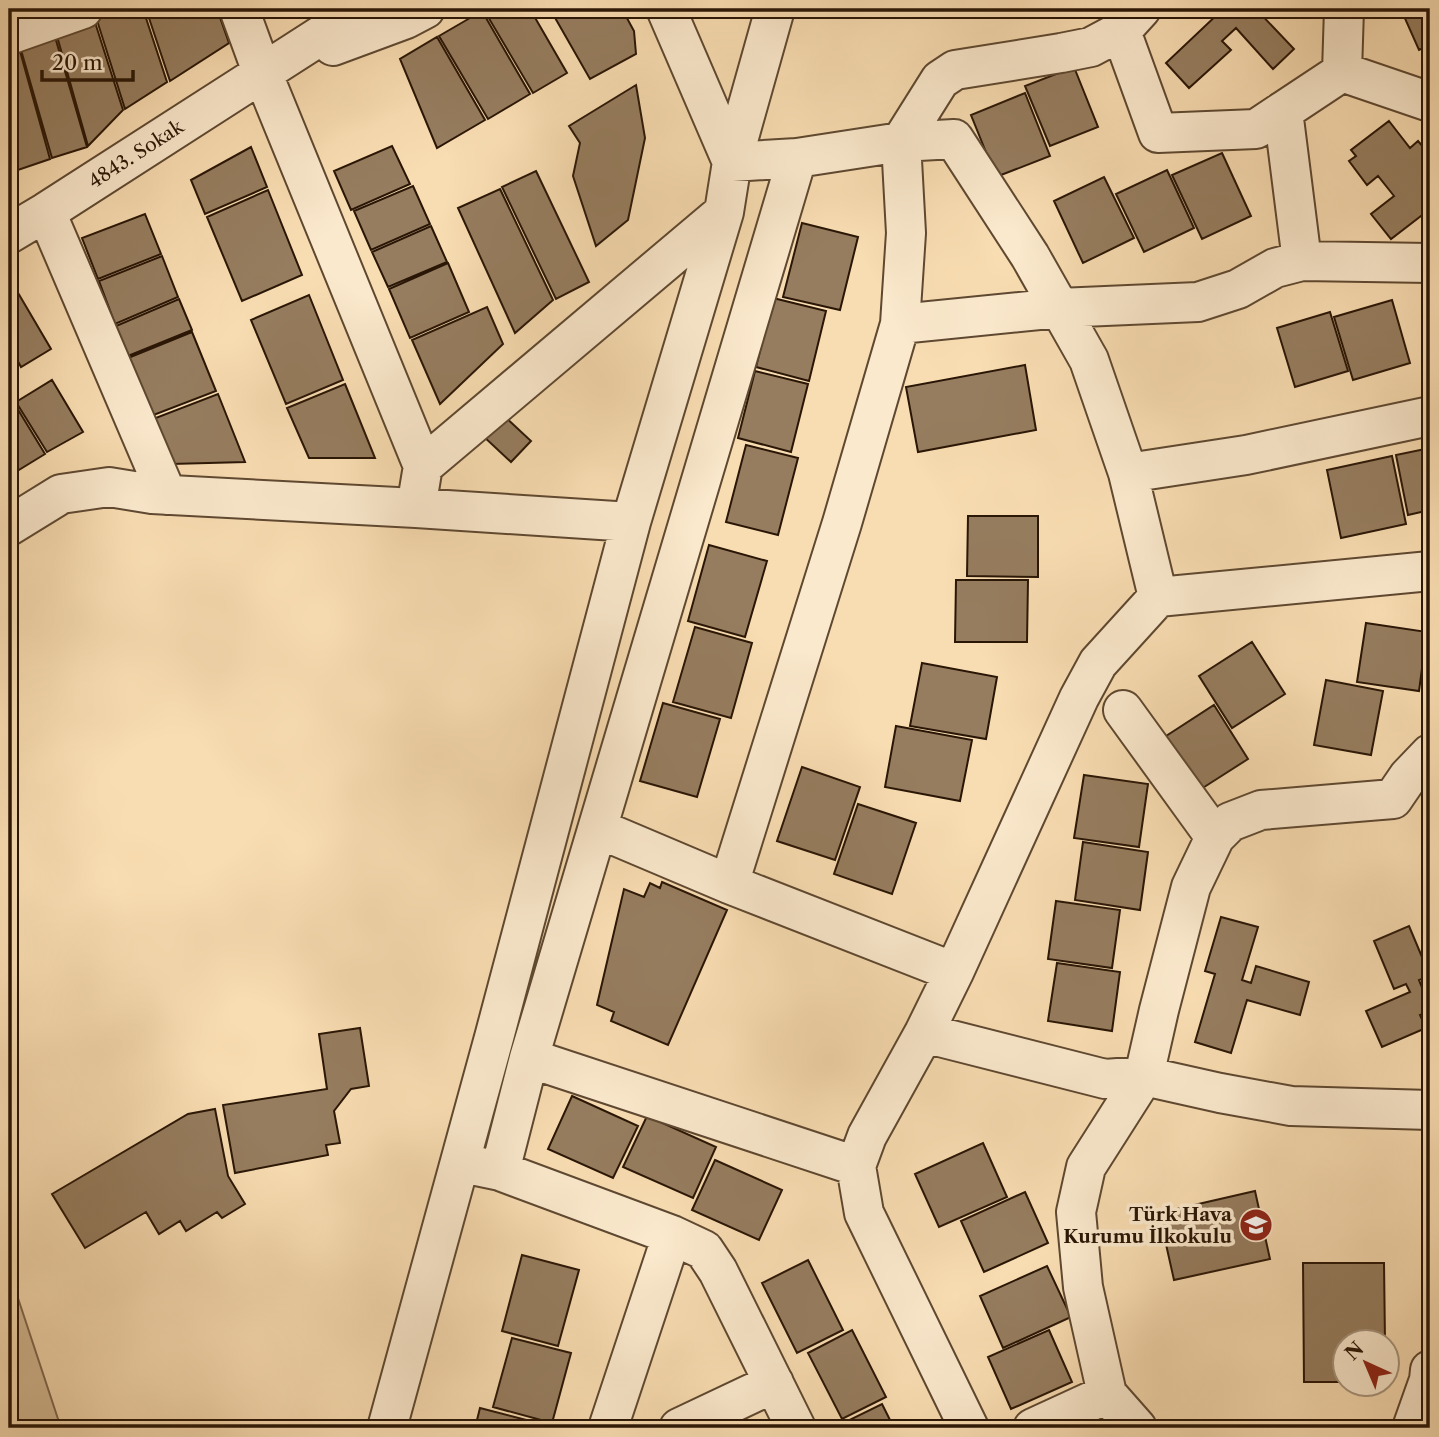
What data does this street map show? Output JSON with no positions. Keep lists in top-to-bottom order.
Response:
{
  "streets": {
    "street": ["4843. Sokak"]
  },
  "places": {
    "school or university": ["Türk Hava Kurumu İlkokulu"]
  },
  "scale_bar": "20 m",
  "north": "top left"
}
